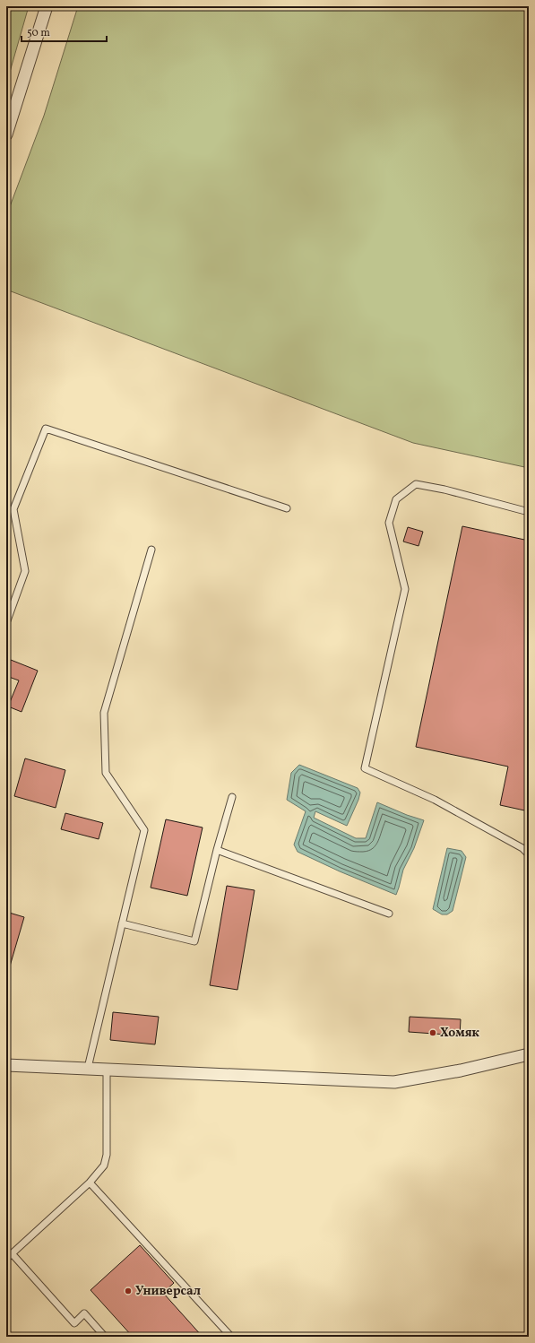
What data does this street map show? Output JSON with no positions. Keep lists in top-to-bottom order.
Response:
{
  "places": ["Хомяк", "Универсал"],
  "scale_bar": "50 m"
}
